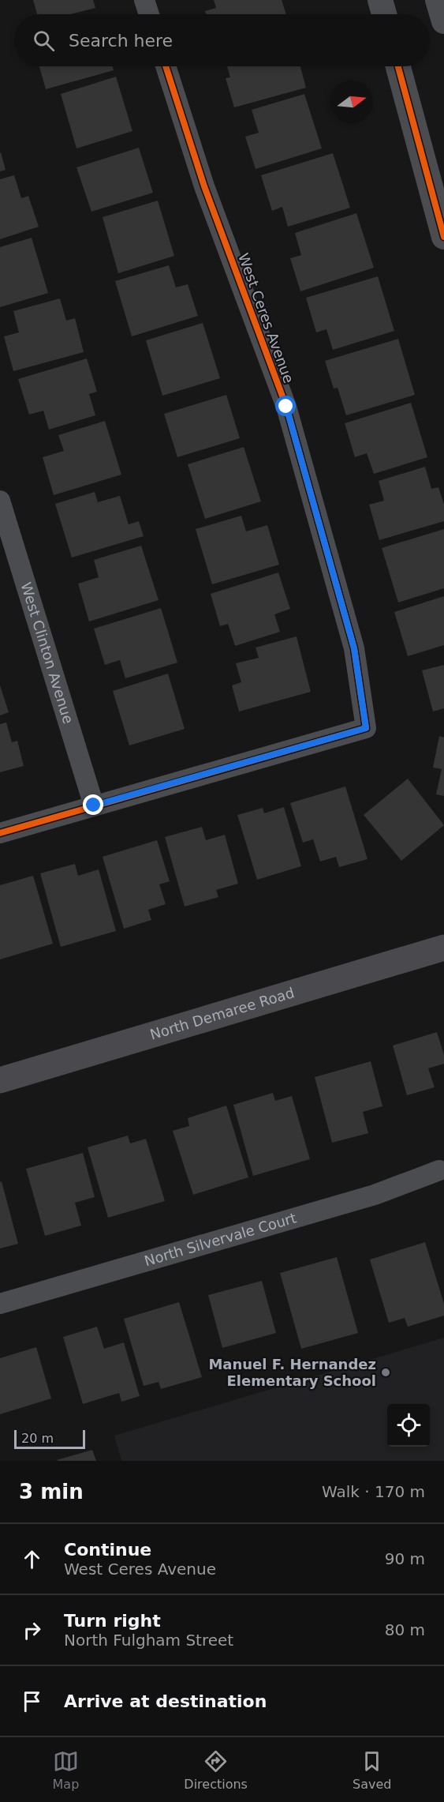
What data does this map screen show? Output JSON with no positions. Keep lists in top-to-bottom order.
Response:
{
  "streets": {
    "main road": ["North Demaree Road"],
    "street": ["West Ceres Avenue", "West Clinton Avenue", "North Silvervale Court"]
  },
  "crossings": [
    ["West Ceres Avenue", "West Clinton Avenue"]
  ],
  "places": ["Manuel F. Hernandez Elementary School"],
  "scale_bar": "20 m",
  "north": "right",
  "page": {
    "search": "Search here",
    "scale": "20 m",
    "heading": ["3 min", "Walk · 170 m"],
    "list": [
      ["Continue", "West Ceres Avenue", "90 m"],
      ["Turn right", "North Fulgham Street", "80 m"],
      "Arrive at destination"
    ],
    "nav": ["Map", "Directions", "Saved"]
  }
}
